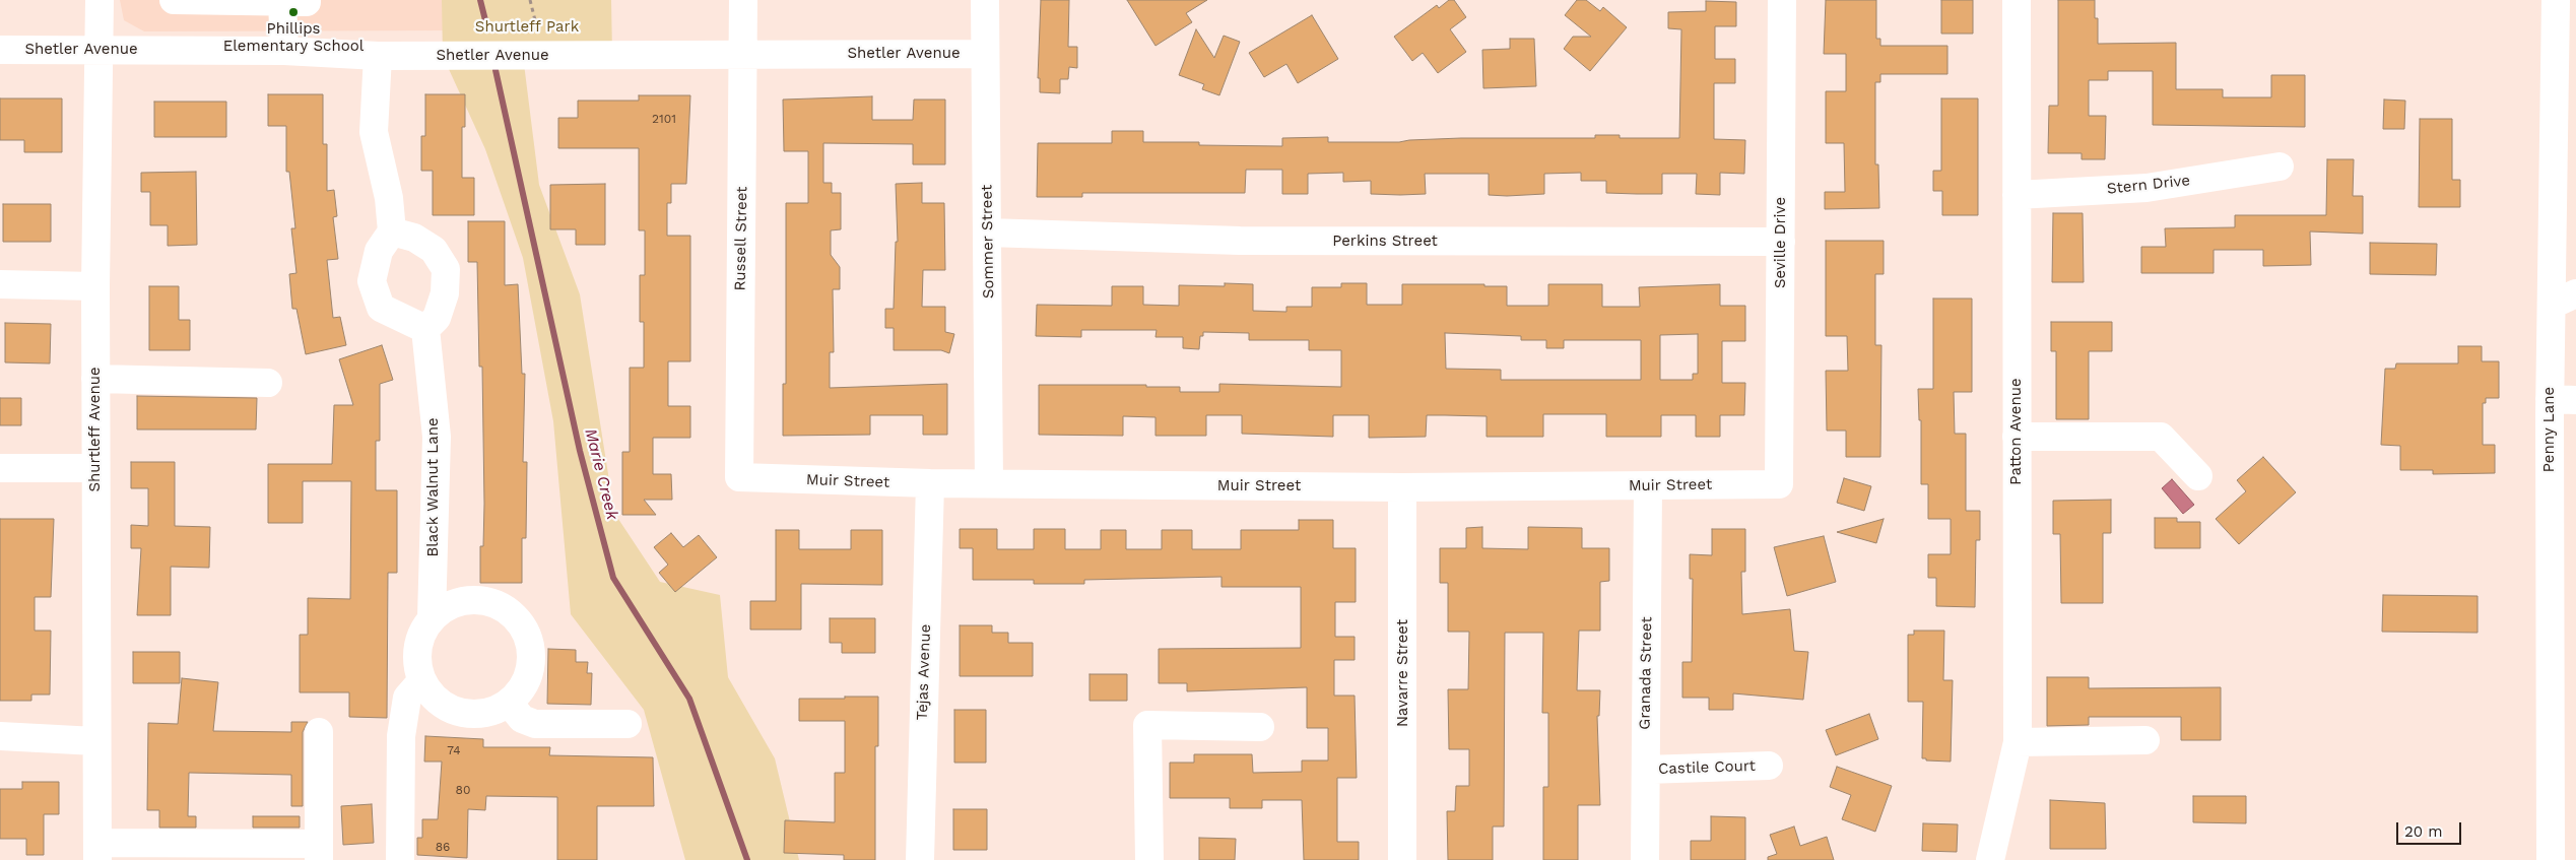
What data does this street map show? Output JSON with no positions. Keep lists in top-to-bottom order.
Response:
{
  "streets": {
    "street": [
      "Shetler Avenue",
      "Stern Drive",
      "Russell Street",
      "Sommer Street",
      "Perkins Street",
      "Seville Drive",
      "Shurtleff Avenue",
      "Penny Lane",
      "Patton Avenue",
      "Muir Street",
      "Black Walnut Lane",
      "Tejas Avenue",
      "Navarre Street",
      "Granada Street",
      "Castile Court"
    ]
  },
  "crossings": [
    ["Shetler Avenue", "Russell Street"],
    ["Shetler Avenue", "Sommer Street"],
    ["Shetler Avenue", "Shurtleff Avenue"],
    ["Stern Drive", "Patton Avenue"],
    ["Russell Street", "Muir Street"],
    ["Sommer Street", "Perkins Street"],
    ["Sommer Street", "Muir Street"],
    ["Perkins Street", "Seville Drive"],
    ["Seville Drive", "Muir Street"],
    ["Muir Street", "Tejas Avenue"],
    ["Muir Street", "Navarre Street"],
    ["Muir Street", "Granada Street"],
    ["Granada Street", "Castile Court"]
  ],
  "water": ["Marie Creek"],
  "parks": ["Shurtleff Park"],
  "places": ["Phillips Elementary School"],
  "house_numbers": [
    "2101",
    "74",
    "80",
    "86"
  ],
  "scale_bar": "20 m"
}
